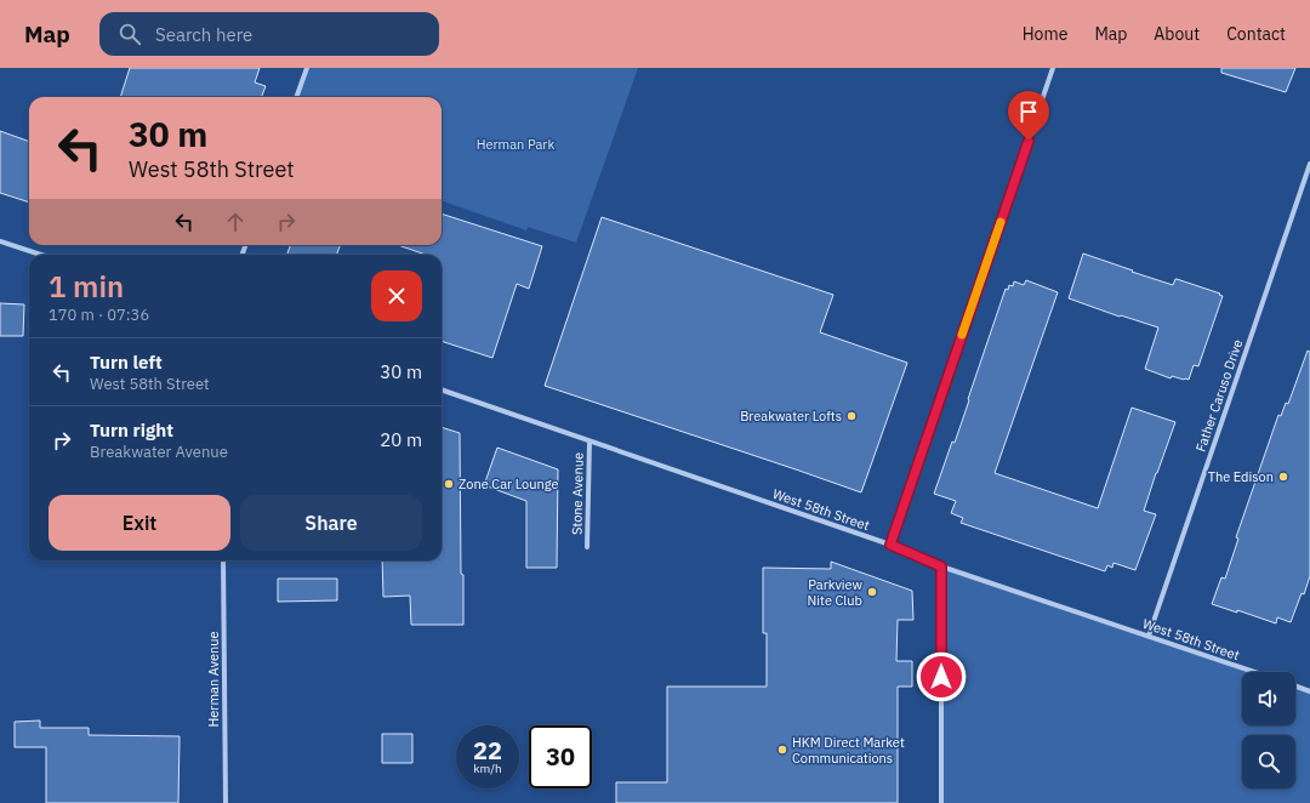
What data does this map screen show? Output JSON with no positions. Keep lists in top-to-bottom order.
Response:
{
  "streets": {
    "street": [
      "Father Caruso Drive",
      "Stone Avenue",
      "West 58th Street",
      "Herman Avenue"
    ]
  },
  "crossings": [
    ["Father Caruso Drive", "West 58th Street"],
    ["Stone Avenue", "West 58th Street"]
  ],
  "parks": ["Herman Park"],
  "places": [
    "Breakwater Lofts",
    "The Edison",
    "Zone Car Lounge",
    "Parkview Nite Club",
    "HKM Direct Market Communications"
  ],
  "page": {
    "header": "Map",
    "search": "Search here",
    "nav": [
      "Home",
      "Map",
      "About",
      "Contact"
    ],
    "turn": ["30 m", "West 58th Street"],
    "heading": ["1 min", "170 m · 07:36"],
    "list": [
      {
        "name": "Turn left",
        "note": "West 58th Street",
        "value": "30 m"
      },
      {
        "name": "Turn right",
        "note": "Breakwater Avenue",
        "value": "20 m"
      }
    ],
    "buttons": ["Exit", "Share"],
    "speed": "22 km/h",
    "limit": "30"
  }
}
